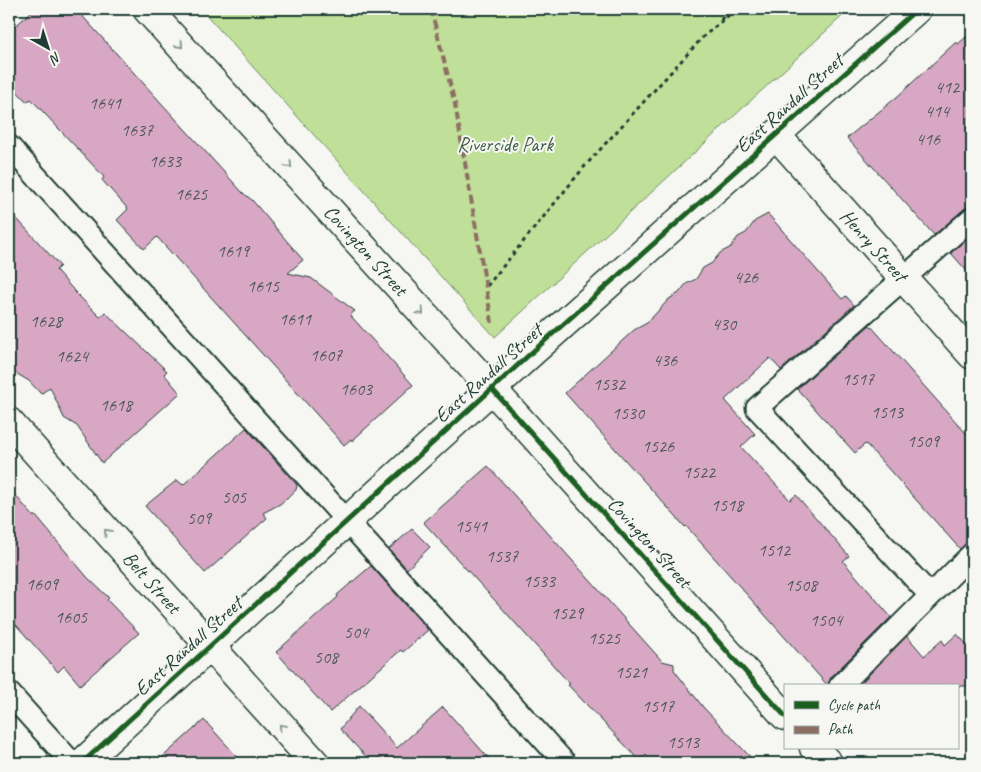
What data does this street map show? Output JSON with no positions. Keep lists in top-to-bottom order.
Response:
{
  "streets": {
    "street": [
      "East Randall Street",
      "Henry Street",
      "Covington Street",
      "Belt Street"
    ]
  },
  "crossings": [
    ["East Randall Street", "Henry Street"],
    ["East Randall Street", "Covington Street"],
    ["East Randall Street", "Belt Street"]
  ],
  "one_way": ["Covington Street", "Belt Street"],
  "parks": ["Riverside Park"],
  "house_numbers": [
    "412",
    "1641",
    "414",
    "1637",
    "416",
    "1633",
    "1625",
    "1619",
    "426",
    "1615",
    "1611",
    "1628",
    "430",
    "1607",
    "1624",
    "436",
    "1517",
    "1532",
    "1603",
    "1618",
    "1513",
    "1530",
    "1509",
    "1526",
    "1522",
    "505",
    "1518",
    "509",
    "1541",
    "1512",
    "1537",
    "1533",
    "1609",
    "1508",
    "1529",
    "1605",
    "1504",
    "504",
    "1525",
    "508",
    "1521",
    "1517",
    "1513"
  ],
  "legend": ["Cycle path", "Path"],
  "north": "bottom right"
}
